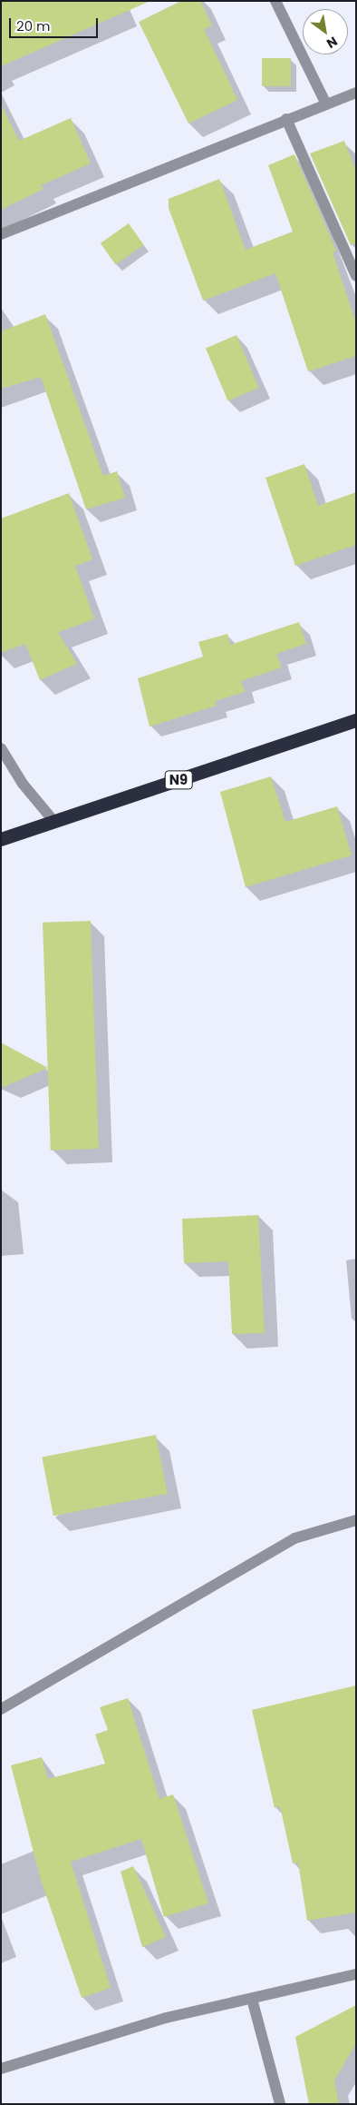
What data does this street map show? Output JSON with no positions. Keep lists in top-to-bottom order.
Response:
{
  "streets": {
    "highway": ["N9"]
  },
  "scale_bar": "20 m",
  "north": "bottom right"
}
